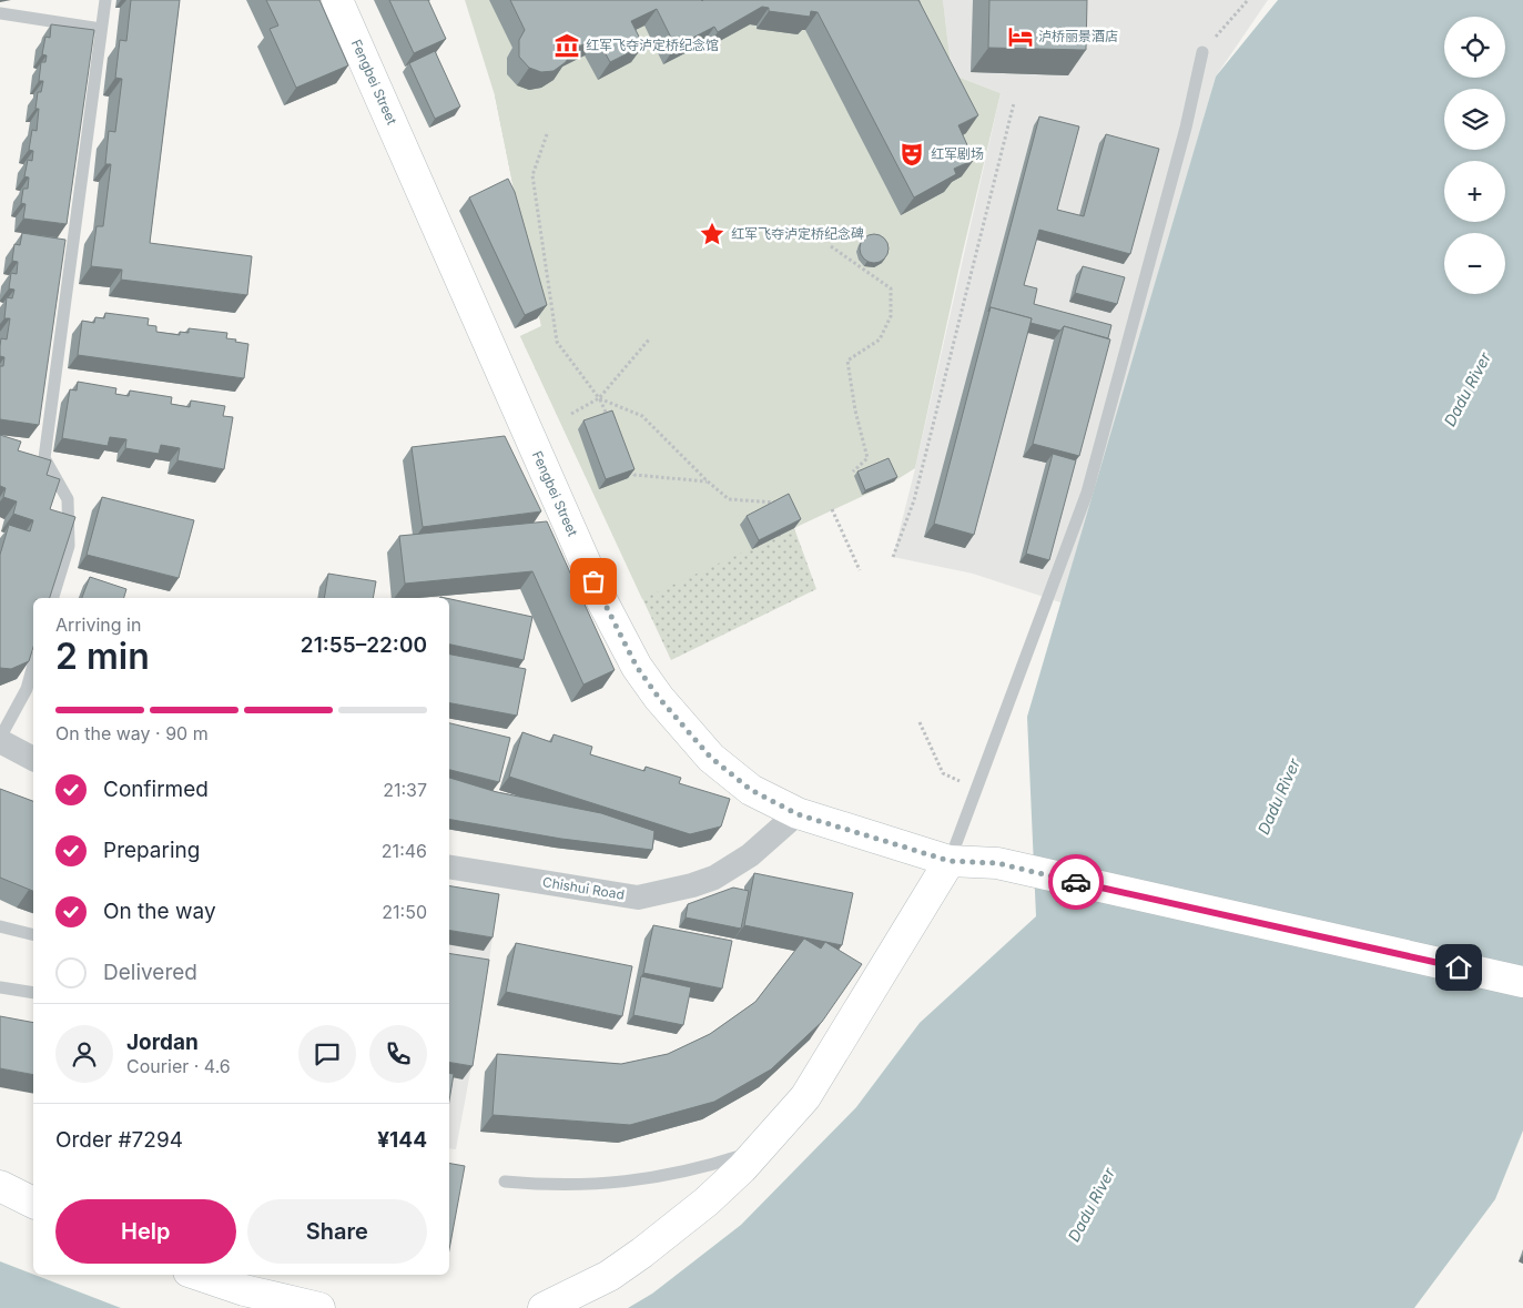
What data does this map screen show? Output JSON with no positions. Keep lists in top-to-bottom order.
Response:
{
  "streets": {
    "main road": ["Fengbei Street"],
    "street": ["Chishui Road"]
  },
  "crossings": [
    ["Fengbei Street", "Chishui Road"]
  ],
  "water": ["Dadu River"],
  "places": {
    "hotel": ["泸桥丽景酒店"],
    "museum": ["红军飞夺泸定桥纪念馆"],
    "theatre": ["红军剧场"],
    "place": ["红军飞夺泸定桥纪念碑"]
  },
  "page": {
    "map_buttons": ["+", "−"],
    "heading": ["2 min", "Arriving in", "21:55–22:00"],
    "panel": [
      "Jordan",
      "Courier · 4.6",
      "Order #7294",
      "¥144"
    ],
    "bar": "On the way · 90 m",
    "list": [
      ["Confirmed", "21:37"],
      ["Preparing", "21:46"],
      ["On the way", "21:50"],
      "Delivered"
    ],
    "buttons": ["Help", "Share"]
  }
}
